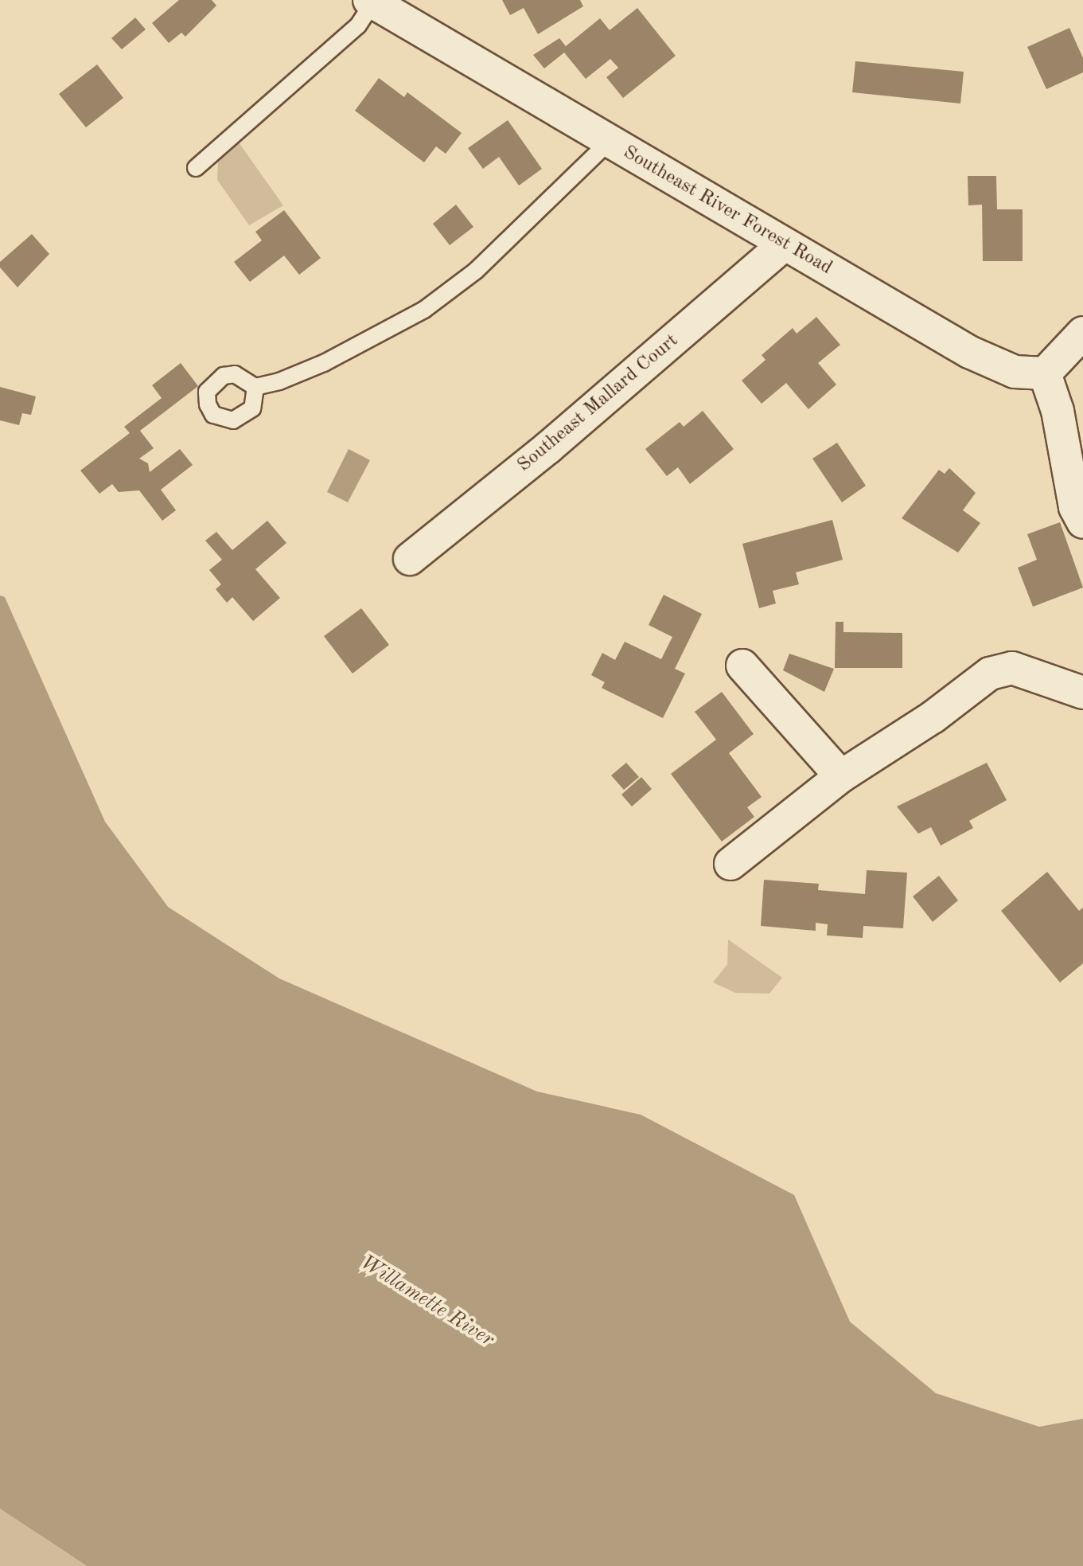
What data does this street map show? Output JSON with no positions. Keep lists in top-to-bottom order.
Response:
{
  "streets": {
    "street": ["Southeast River Forest Road", "Southeast Mallard Court"]
  },
  "crossings": [
    ["Southeast River Forest Road", "Southeast Mallard Court"]
  ],
  "water": ["Willamette River"]
}
